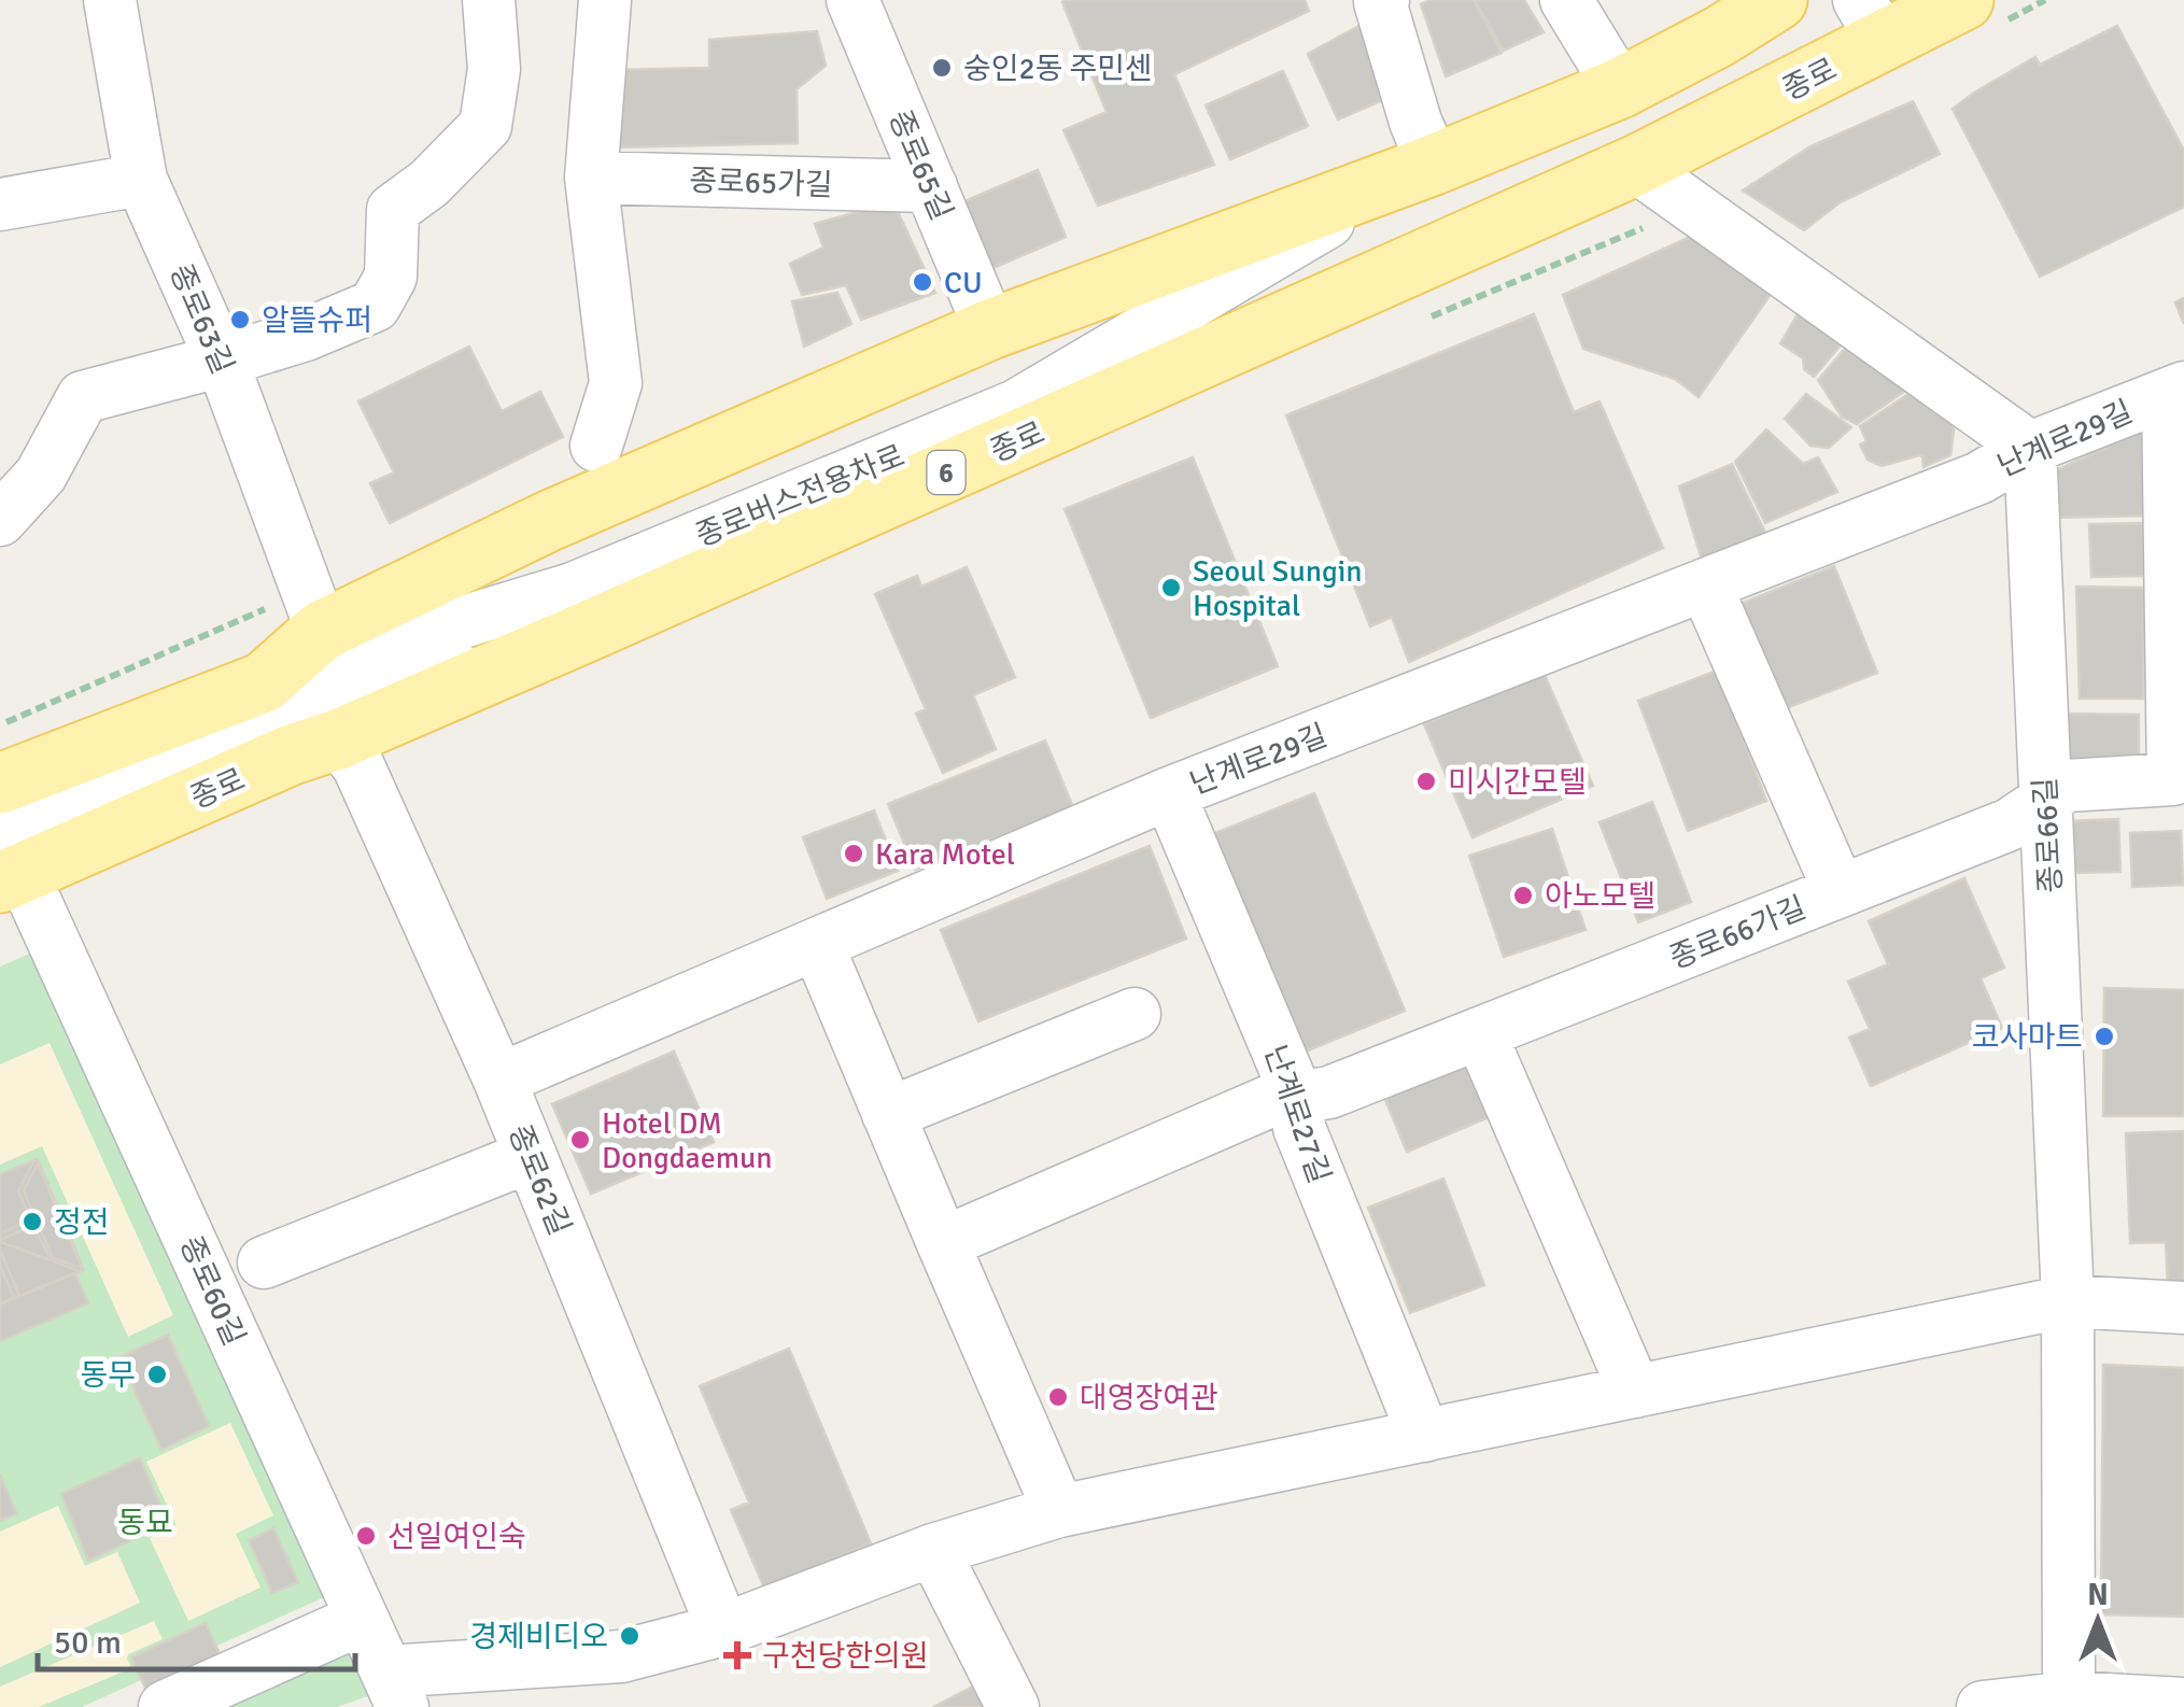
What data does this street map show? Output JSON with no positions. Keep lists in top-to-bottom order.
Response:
{
  "streets": {
    "main road": ["종로", "6"],
    "street": [
      "종로65길",
      "종로65가길",
      "종로63길",
      "난계로29길",
      "종로버스전용차로",
      "종로66길",
      "종로66가길",
      "난계로27길",
      "종로62길",
      "종로60길"
    ]
  },
  "crossings": [
    ["종로", "종로62길"],
    ["종로", "종로60길"],
    ["종로65길", "종로65가길"],
    ["난계로29길", "종로66길"],
    ["난계로29길", "종로66가길"],
    ["난계로29길", "난계로27길"],
    ["난계로29길", "종로62길"],
    ["종로66길", "종로66가길"],
    ["종로66가길", "난계로27길"]
  ],
  "parks": ["동묘"],
  "places": {
    "other": [
      "숭인2동 주민센",
      "CU",
      "알뜰슈퍼",
      "Seoul Sungin Hospital",
      "미시간모텔",
      "Kara Motel",
      "아노모텔",
      "코사마트",
      "Hotel DM Dongdaemun",
      "정전",
      "동무",
      "대영장여관",
      "선일여인숙",
      "경제비디오"
    ],
    "health": ["구천당한의원"]
  },
  "scale_bar": "50 m",
  "north": "top"
}
